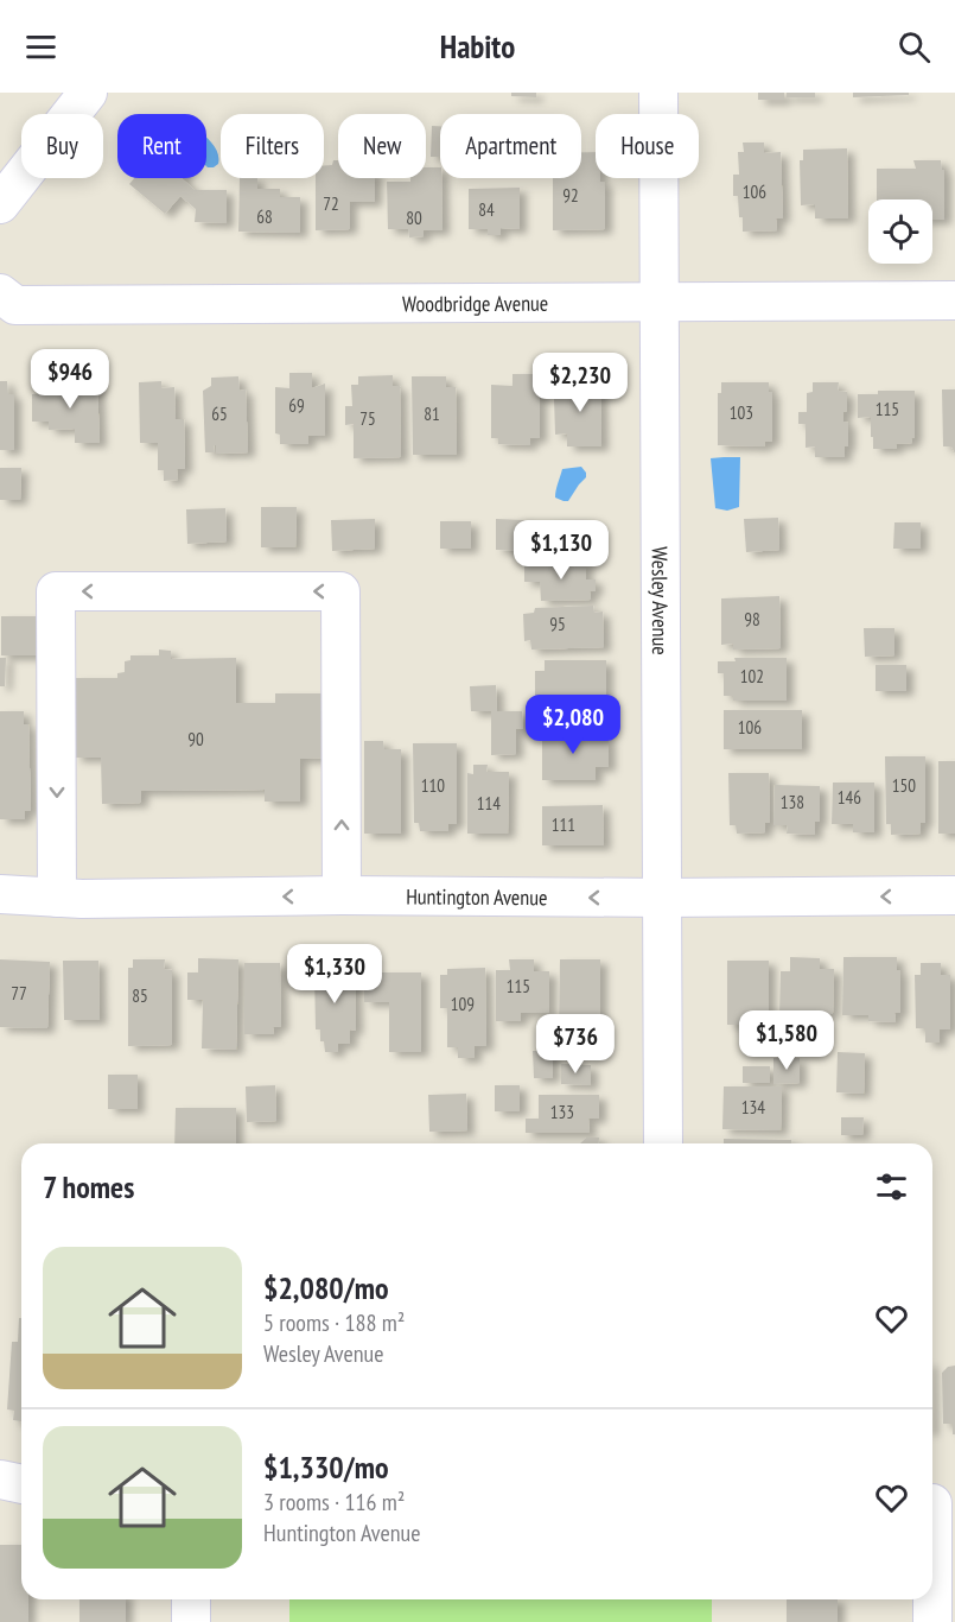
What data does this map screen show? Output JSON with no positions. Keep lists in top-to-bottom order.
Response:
{
  "streets": {
    "street": ["Woodbridge Avenue", "Wesley Avenue", "Huntington Avenue"]
  },
  "crossings": [
    ["Woodbridge Avenue", "Wesley Avenue"],
    ["Wesley Avenue", "Huntington Avenue"]
  ],
  "one_way": ["Huntington Avenue"],
  "house_numbers": [
    "106",
    "92",
    "72",
    "84",
    "68",
    "80",
    "69",
    "115",
    "103",
    "65",
    "81",
    "75",
    "98",
    "95",
    "102",
    "106",
    "90",
    "110",
    "150",
    "146",
    "138",
    "114",
    "111",
    "115",
    "77",
    "85",
    "109",
    "134",
    "133"
  ],
  "page": {
    "header": "Habito",
    "chip": [
      "Buy",
      "Rent",
      "Filters",
      "New",
      "Apartment",
      "House"
    ],
    "price": [
      "$946",
      "$2,230",
      "$1,130",
      "$2,080",
      "$1,330",
      "$1,580",
      "$736"
    ],
    "heading": "7 homes",
    "list": [
      {
        "name": "$2,080/mo",
        "note": "5 rooms · 188 m² · Wesley Avenue"
      },
      {
        "name": "$1,330/mo",
        "note": "3 rooms · 116 m² · Huntington Avenue"
      }
    ]
  }
}
